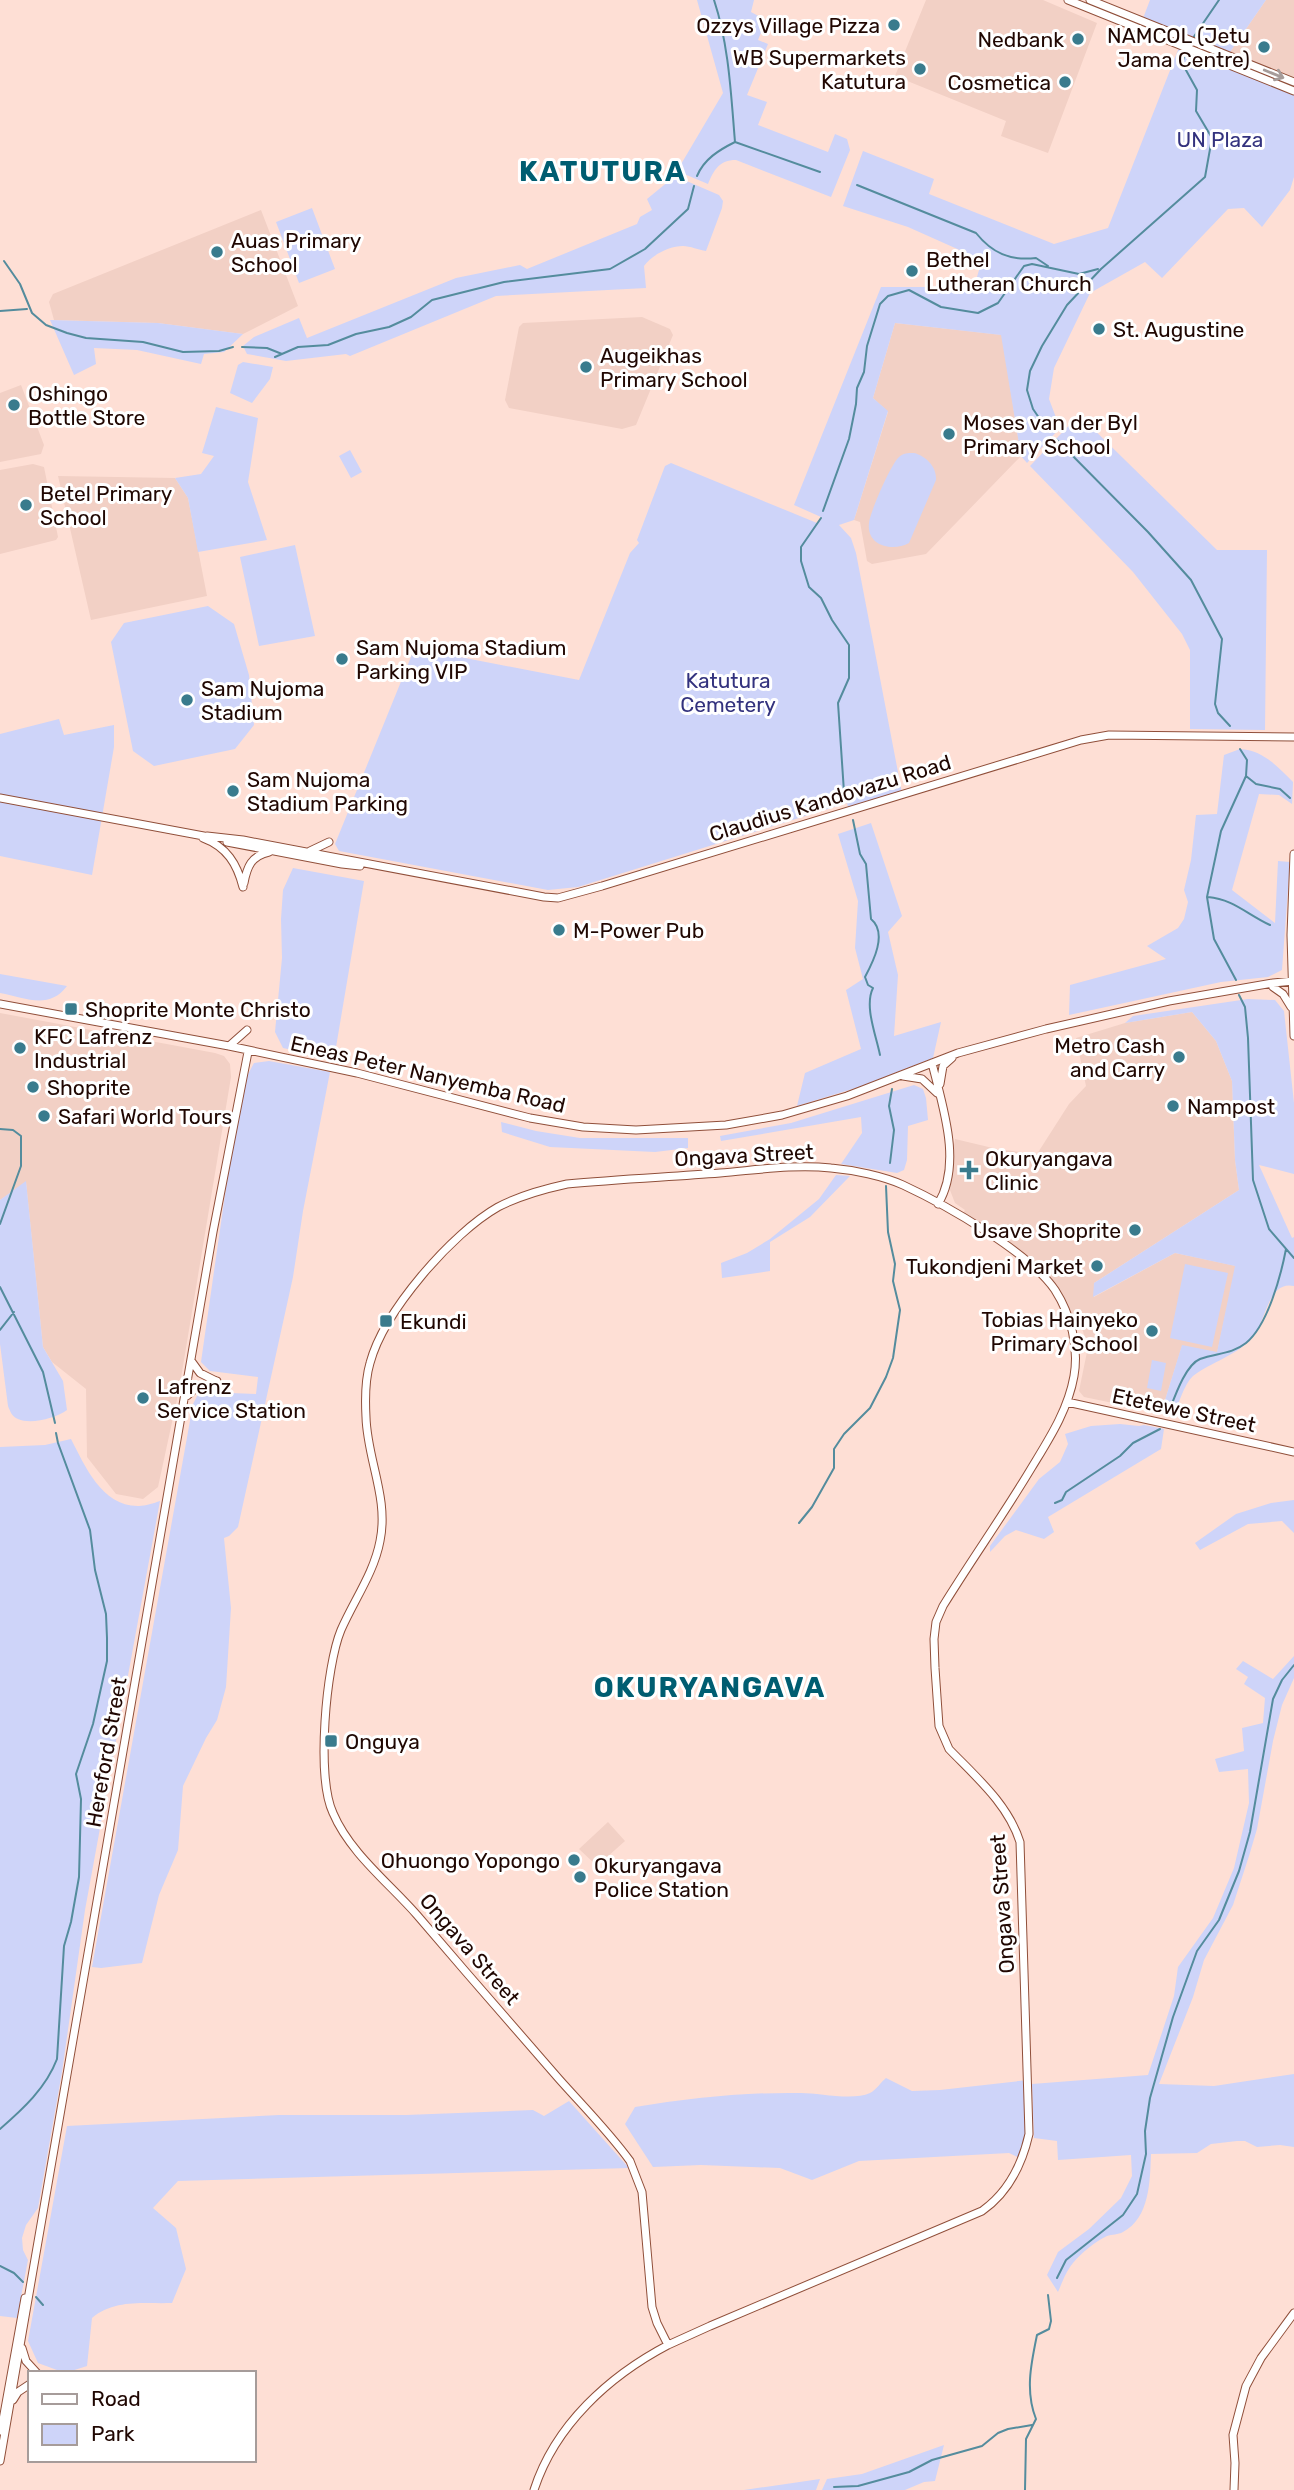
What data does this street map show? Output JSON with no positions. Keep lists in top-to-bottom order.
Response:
{
  "streets": {
    "street": [
      "Claudius Kandovazu Road",
      "Eneas Peter Nanyemba Road",
      "Ongava Street",
      "Etetewe Street",
      "Hereford Street"
    ]
  },
  "crossings": [
    ["Eneas Peter Nanyemba Road", "Hereford Street"],
    ["Ongava Street", "Etetewe Street"]
  ],
  "districts": ["KATUTURA", "OKURYANGAVA"],
  "parks": ["UN Plaza", "Katutura Cemetery"],
  "places": {
    "other": [
      "Ozzys Village Pizza",
      "Nedbank",
      "NAMCOL (Jetu Jama Centre)",
      "WB Supermarkets Katutura",
      "Cosmetica",
      "Auas Primary School",
      "Bethel Lutheran Church",
      "St. Augustine",
      "Augeikhas Primary School",
      "Oshingo Bottle Store",
      "Moses van der Byl Primary School",
      "Betel Primary School",
      "Sam Nujoma Stadium Parking VIP",
      "Sam Nujoma Stadium",
      "Sam Nujoma Stadium Parking",
      "M-Power Pub",
      "KFC Lafrenz Industrial",
      "Metro Cash and Carry",
      "Shoprite",
      "Nampost",
      "Safari World Tours",
      "Usave Shoprite",
      "Tukondjeni Market",
      "Tobias Hainyeko Primary School",
      "Lafrenz Service Station",
      "Ohuongo Yopongo",
      "Okuryangava Police Station"
    ],
    "transit": ["Shoprite Monte Christo", "Ekundi", "Onguya"],
    "health": ["Okuryangava Clinic"]
  },
  "legend": ["Road", "Park"]
}
